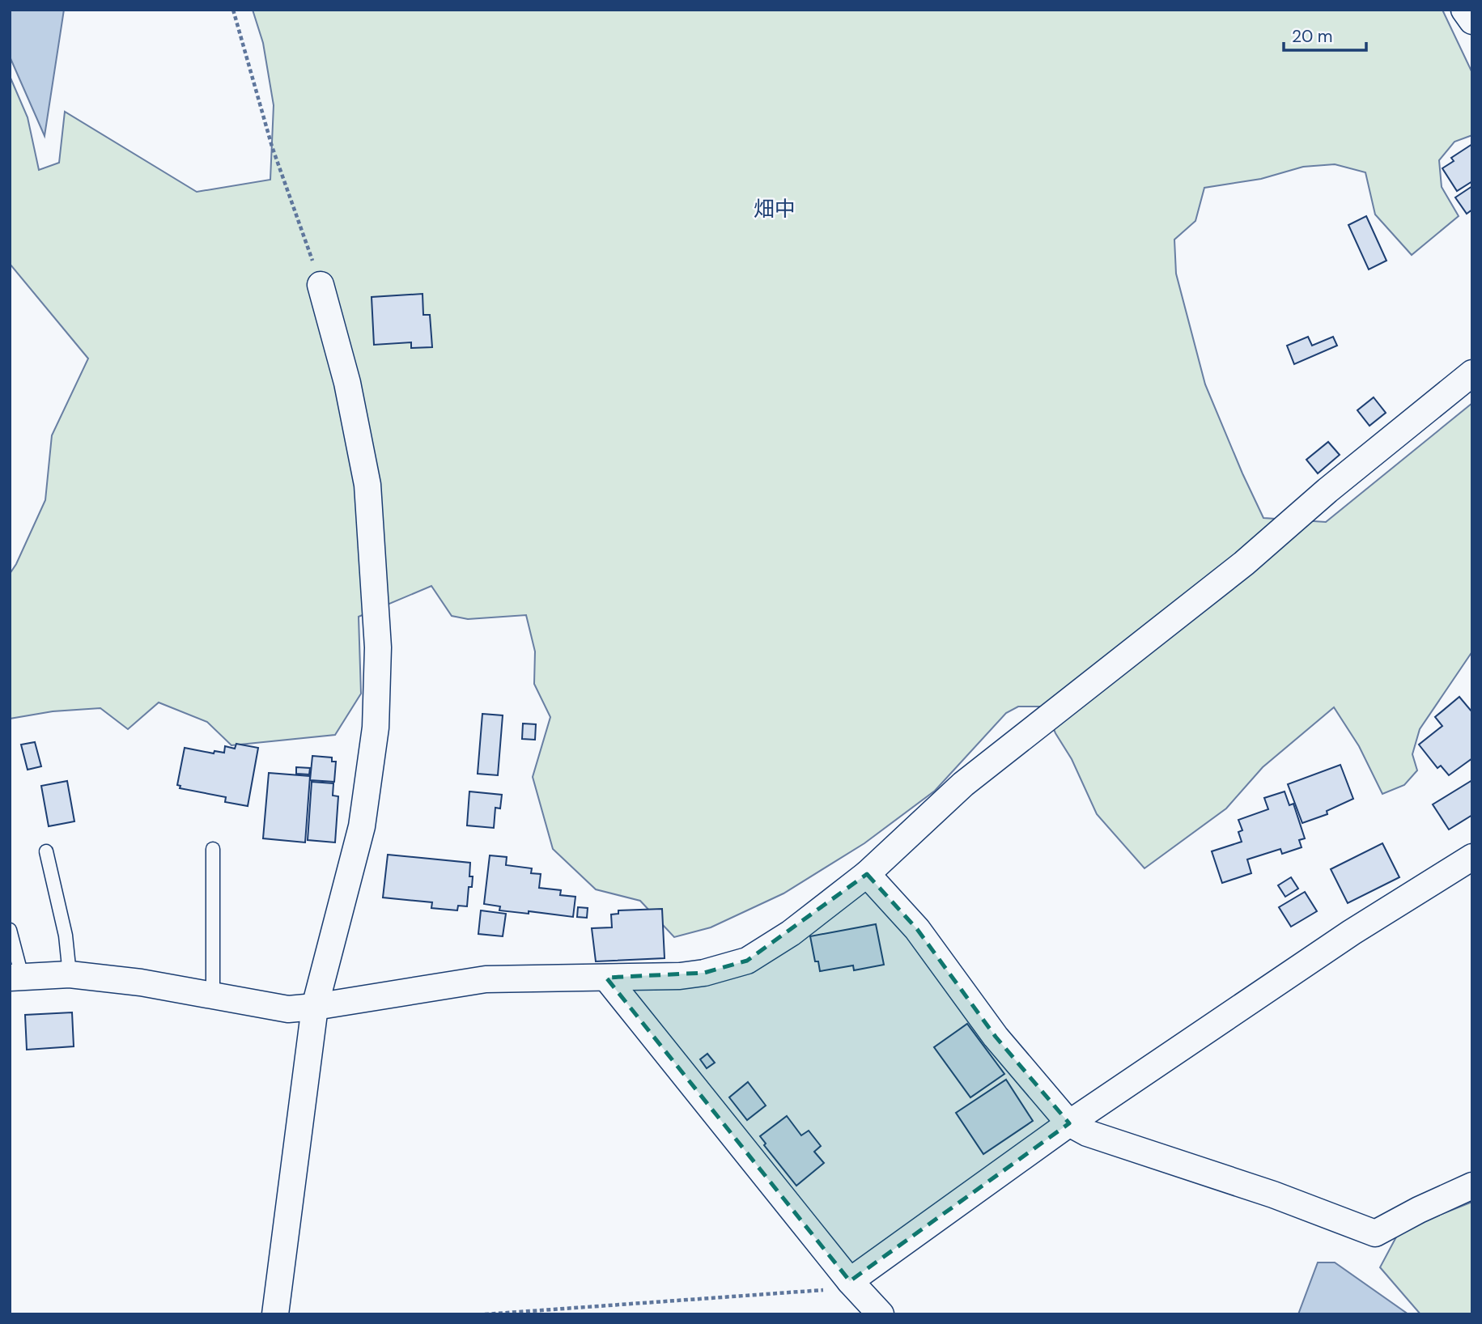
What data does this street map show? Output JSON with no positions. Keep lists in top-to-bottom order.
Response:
{
  "districts": ["畑中"],
  "scale_bar": "20 m"
}
